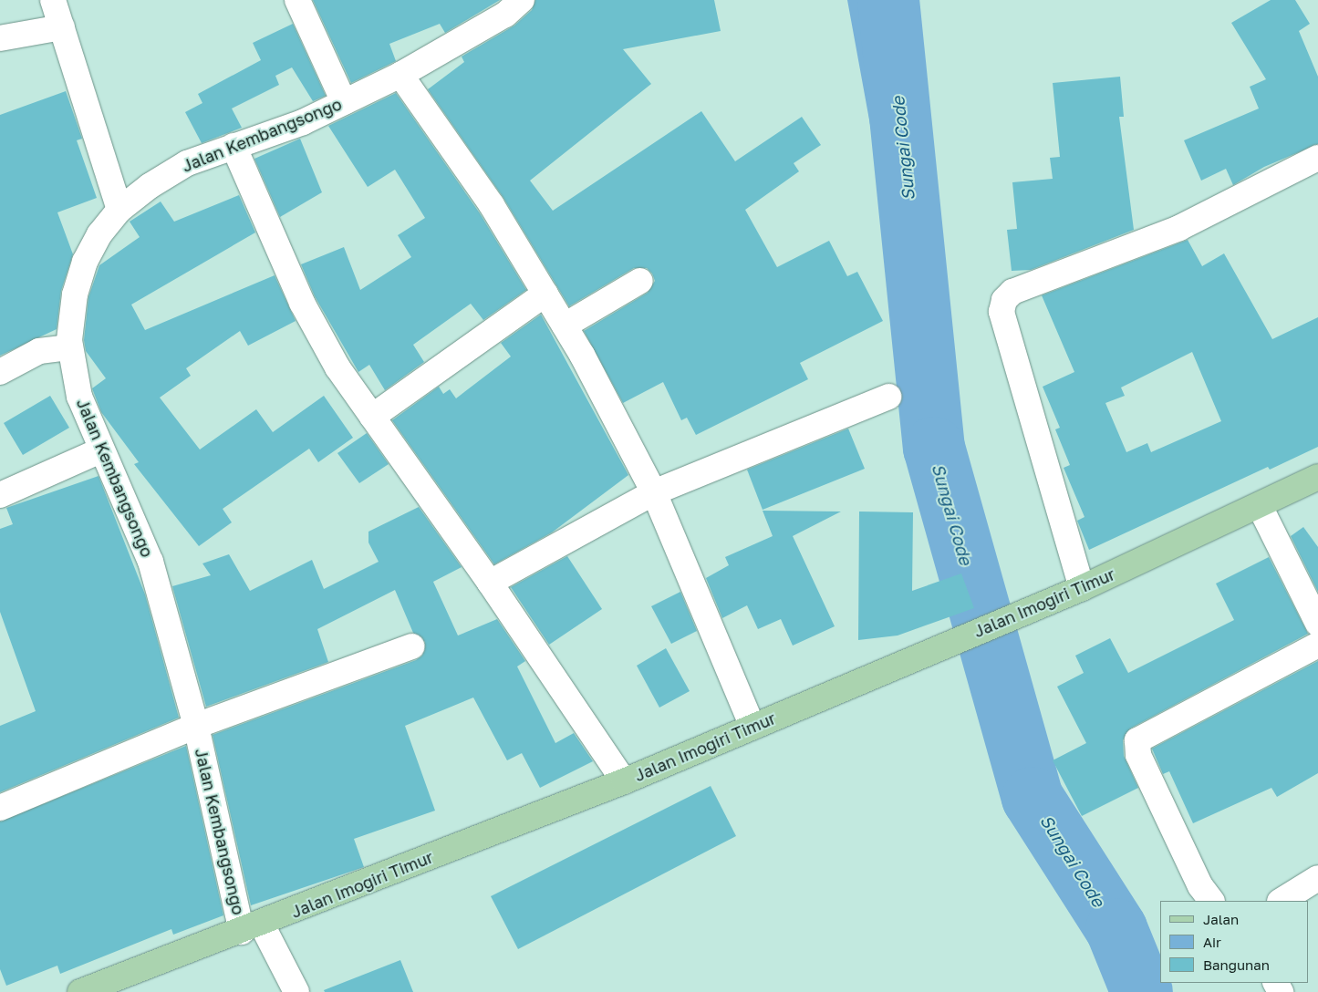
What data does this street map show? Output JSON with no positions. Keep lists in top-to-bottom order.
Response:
{
  "streets": {
    "main road": ["Jalan Imogiri Timur"],
    "street": ["Jalan Kembangsongo"]
  },
  "crossings": [
    ["Jalan Kembangsongo", "Jalan Imogiri Timur"]
  ],
  "water": ["Sungai Code"],
  "legend": ["Jalan", "Air", "Bangunan"]
}
